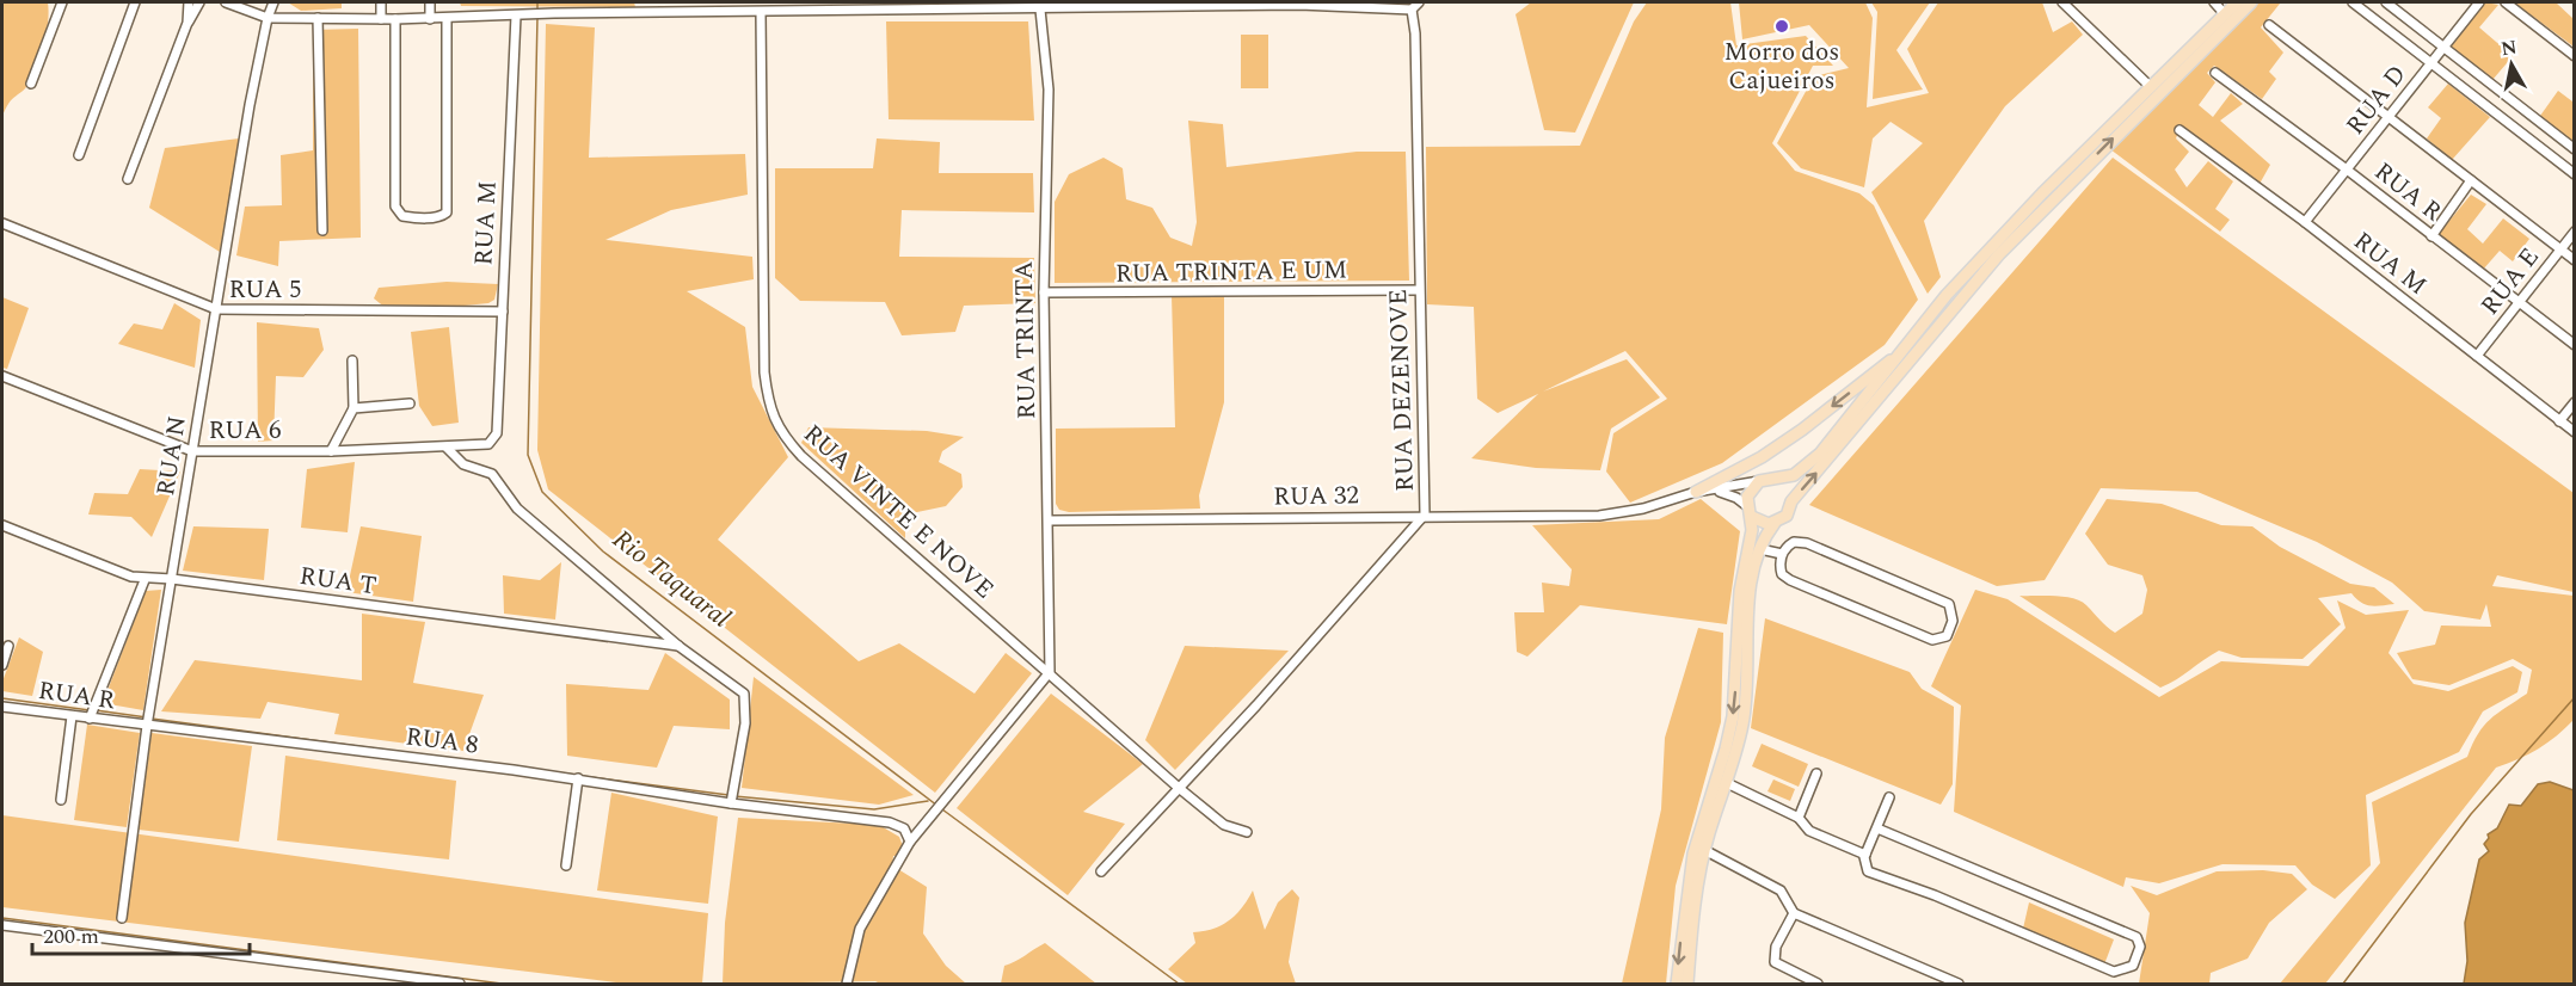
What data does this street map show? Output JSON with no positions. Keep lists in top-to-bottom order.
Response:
{
  "streets": {
    "street": [
      "RUA D",
      "RUA R",
      "RUA M",
      "RUA TRINTA E UM",
      "RUA E",
      "RUA 5",
      "RUA TRINTA",
      "RUA DEZENOVE",
      "RUA 6",
      "RUA N",
      "RUA 32",
      "RUA VINTE E NOVE",
      "RUA T",
      "RUA 8"
    ]
  },
  "crossings": [
    ["RUA D", "RUA R"],
    ["RUA D", "RUA M"],
    ["RUA R", "RUA E"],
    ["RUA R", "RUA N"],
    ["RUA R", "RUA 8"],
    ["RUA M", "RUA E"],
    ["RUA M", "RUA 5"],
    ["RUA M", "RUA 6"],
    ["RUA TRINTA E UM", "RUA TRINTA"],
    ["RUA TRINTA E UM", "RUA DEZENOVE"],
    ["RUA 5", "RUA N"],
    ["RUA TRINTA", "RUA 32"],
    ["RUA TRINTA", "RUA VINTE E NOVE"],
    ["RUA DEZENOVE", "RUA 32"],
    ["RUA DEZENOVE", "RUA VINTE E NOVE"],
    ["RUA 6", "RUA N"],
    ["RUA N", "RUA T"],
    ["RUA N", "RUA 8"]
  ],
  "water": ["Rio Taquaral"],
  "places": ["Morro dos Cajueiros"],
  "scale_bar": "200 m",
  "north": "top"
}
